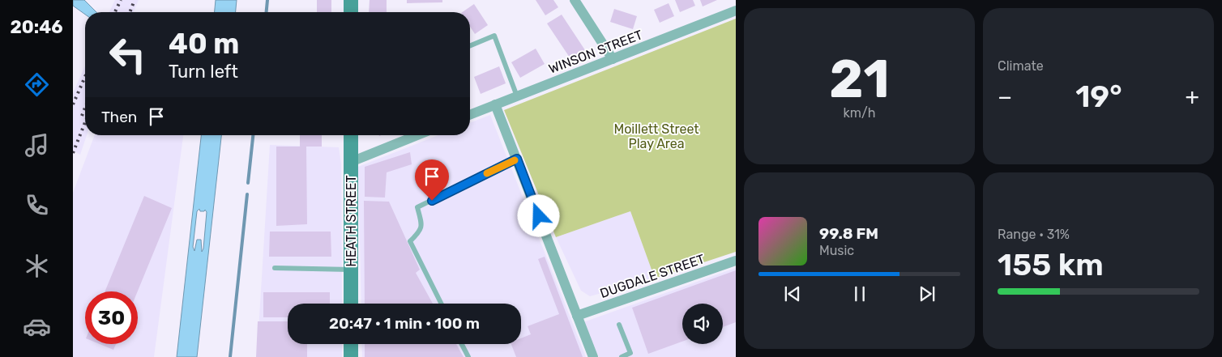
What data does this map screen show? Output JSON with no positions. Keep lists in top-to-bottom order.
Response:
{
  "streets": {
    "main road": ["HEATH STREET"],
    "street": ["WINSON STREET", "DUGDALE STREET"]
  },
  "parks": ["Moillett Street Play Area"],
  "page": {
    "tabs": "20:46",
    "tile": [
      ["21", "km/h"],
      "Climate",
      ["Range · 31%", "155 km"]
    ],
    "turn": ["40 m", "Turn left"],
    "heat": ["−", "19°", "+"],
    "then": "Then",
    "song": ["99.8 FM", "Music"],
    "limit": "30",
    "trip": "20:47 · 1 min · 100 m"
  }
}
